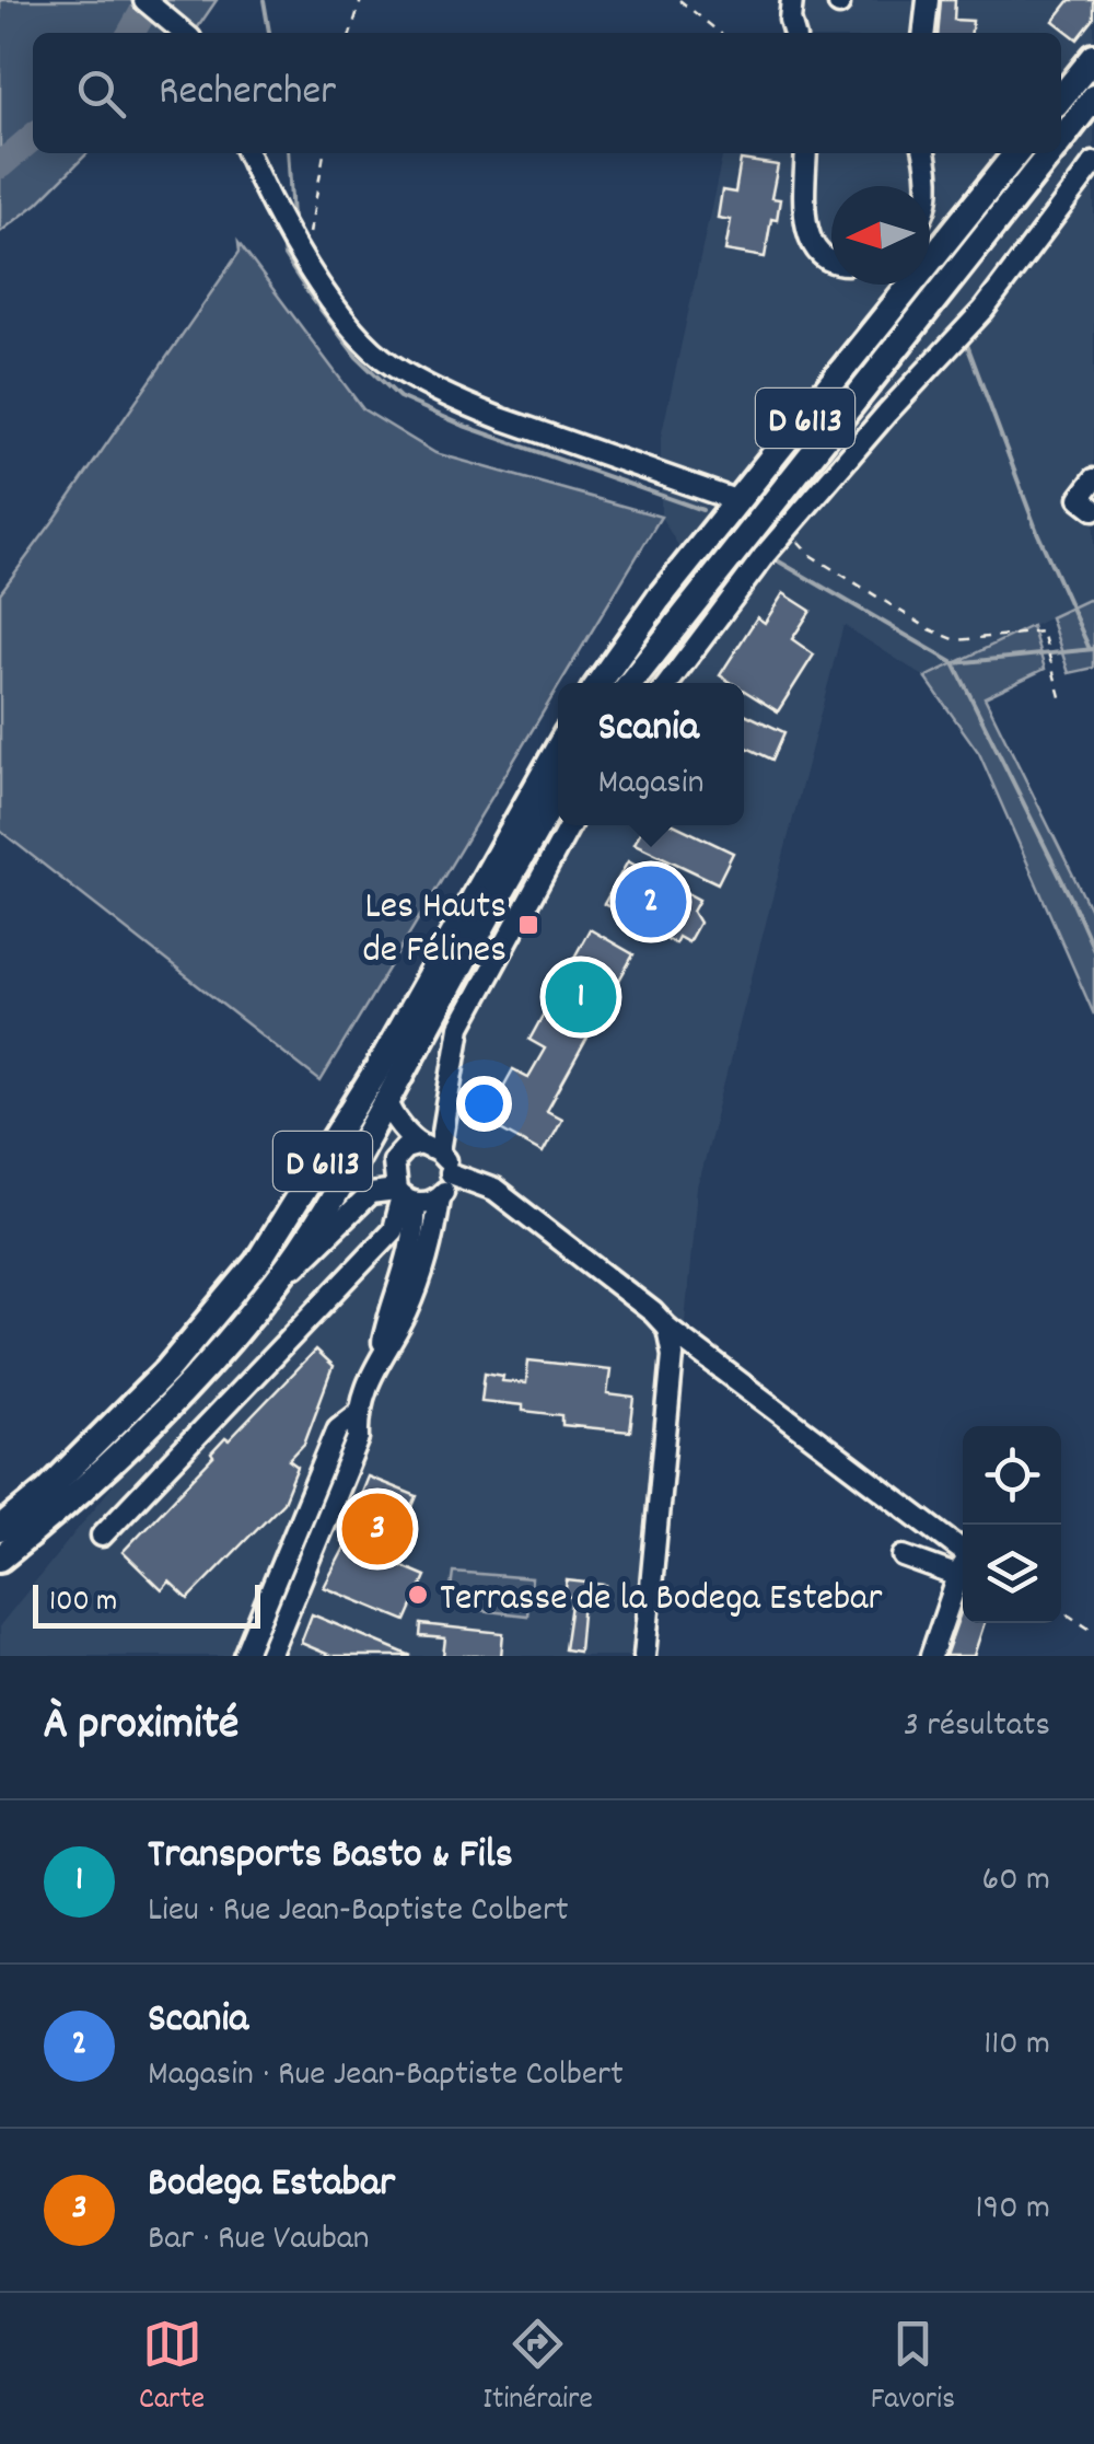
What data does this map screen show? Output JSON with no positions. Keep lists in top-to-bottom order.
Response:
{
  "streets": {
    "main road": ["D 6113"]
  },
  "places": {
    "transit": ["Les Hauts de Félines"],
    "other": ["Terrasse de la Bodega Estebar"]
  },
  "scale_bar": "100 m",
  "north": "left",
  "page": {
    "search": "Rechercher",
    "popup": ["Scania", "Magasin"],
    "pins": ["2", "1", "3"],
    "scale": "100 m",
    "heading": ["À proximité", "3 résultats"],
    "list": [
      {
        "mark": "1",
        "name": "Transports Basto & Fils",
        "note": "Lieu · Rue Jean-Baptiste Colbert",
        "value": "60 m"
      },
      {
        "mark": "2",
        "name": "Scania",
        "note": "Magasin · Rue Jean-Baptiste Colbert",
        "value": "110 m"
      },
      {
        "mark": "3",
        "name": "Bodega Estabar",
        "note": "Bar · Rue Vauban",
        "value": "190 m"
      }
    ],
    "nav": ["Carte", "Itinéraire", "Favoris"]
  }
}
